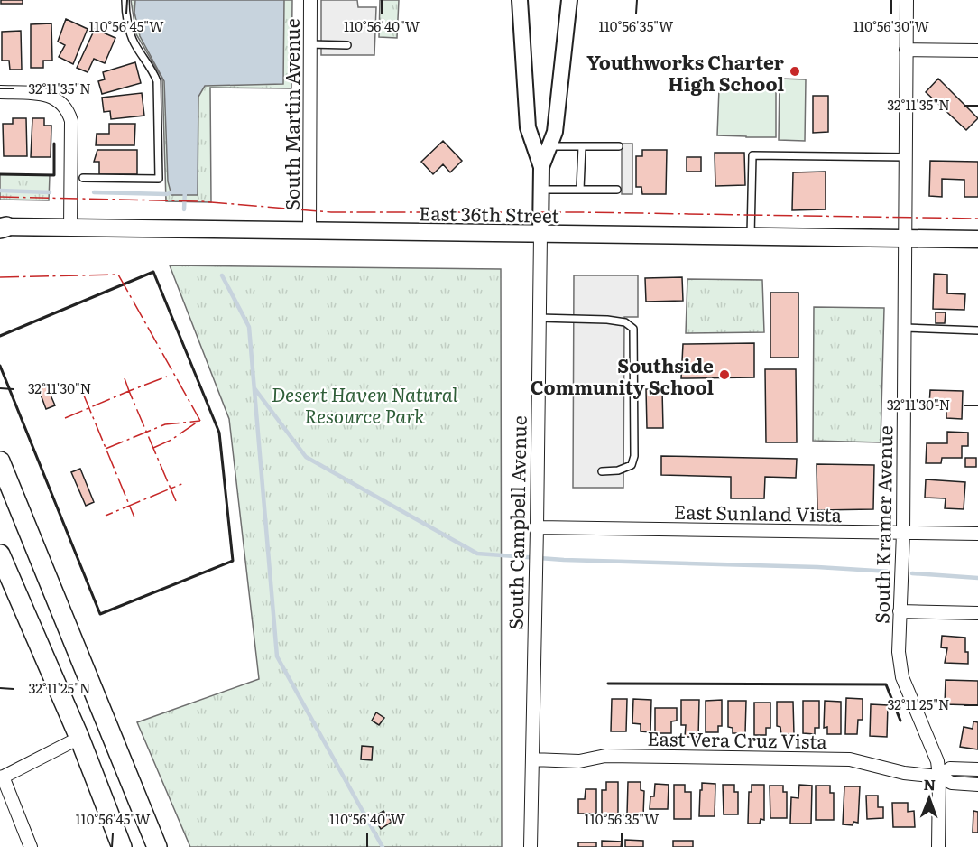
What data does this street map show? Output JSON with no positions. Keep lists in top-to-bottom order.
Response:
{
  "streets": {
    "main road": ["East 36th Street"],
    "street": [
      "South Martin Avenue",
      "East Sunland Vista",
      "South Campbell Avenue",
      "South Kramer Avenue",
      "East Vera Cruz Vista"
    ]
  },
  "crossings": [
    ["South Martin Avenue", "East 36th Street"],
    ["East 36th Street", "South Campbell Avenue"],
    ["East 36th Street", "South Kramer Avenue"],
    ["East Sunland Vista", "South Campbell Avenue"],
    ["East Sunland Vista", "South Kramer Avenue"],
    ["South Campbell Avenue", "East Vera Cruz Vista"],
    ["South Kramer Avenue", "East Vera Cruz Vista"]
  ],
  "parks": ["Desert Haven Natural Resource Park"],
  "places": ["Youthworks Charter High School", "Southside Community School"],
  "north": "top",
  "coordinates": [
    "110°56'45\"W",
    "110°56'40\"W",
    "110°56'35\"W",
    "110°56'30\"W",
    "32°11'35\"N",
    "32°11'30\"N",
    "32°11'25\"N"
  ]
}
